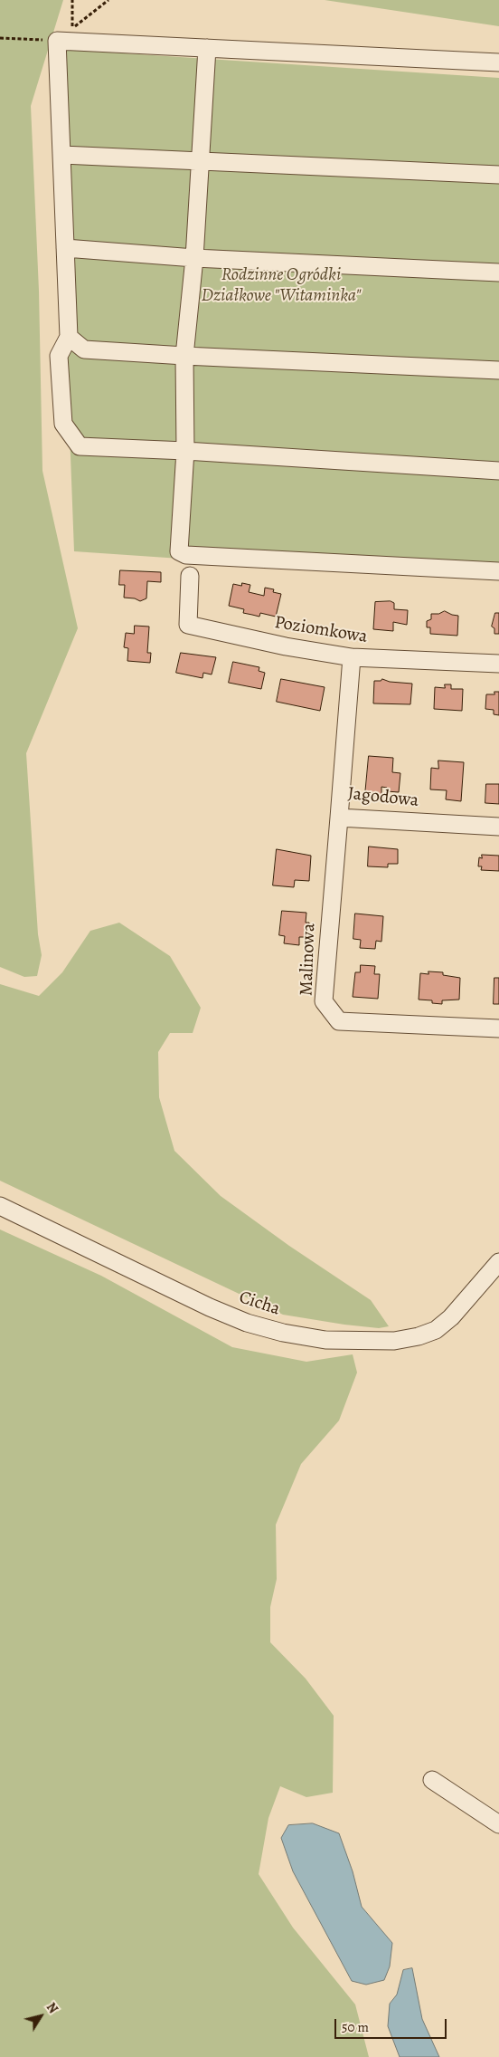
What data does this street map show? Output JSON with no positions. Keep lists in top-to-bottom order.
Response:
{
  "streets": {
    "street": [
      "Poziomkowa",
      "Jagodowa",
      "Malinowa",
      "Cicha"
    ]
  },
  "crossings": [
    ["Poziomkowa", "Jagodowa"],
    ["Jagodowa", "Malinowa"]
  ],
  "parks": ["Rodzinne Ogródki Działkowe \"Witaminka\""],
  "scale_bar": "50 m",
  "north": "top right"
}
